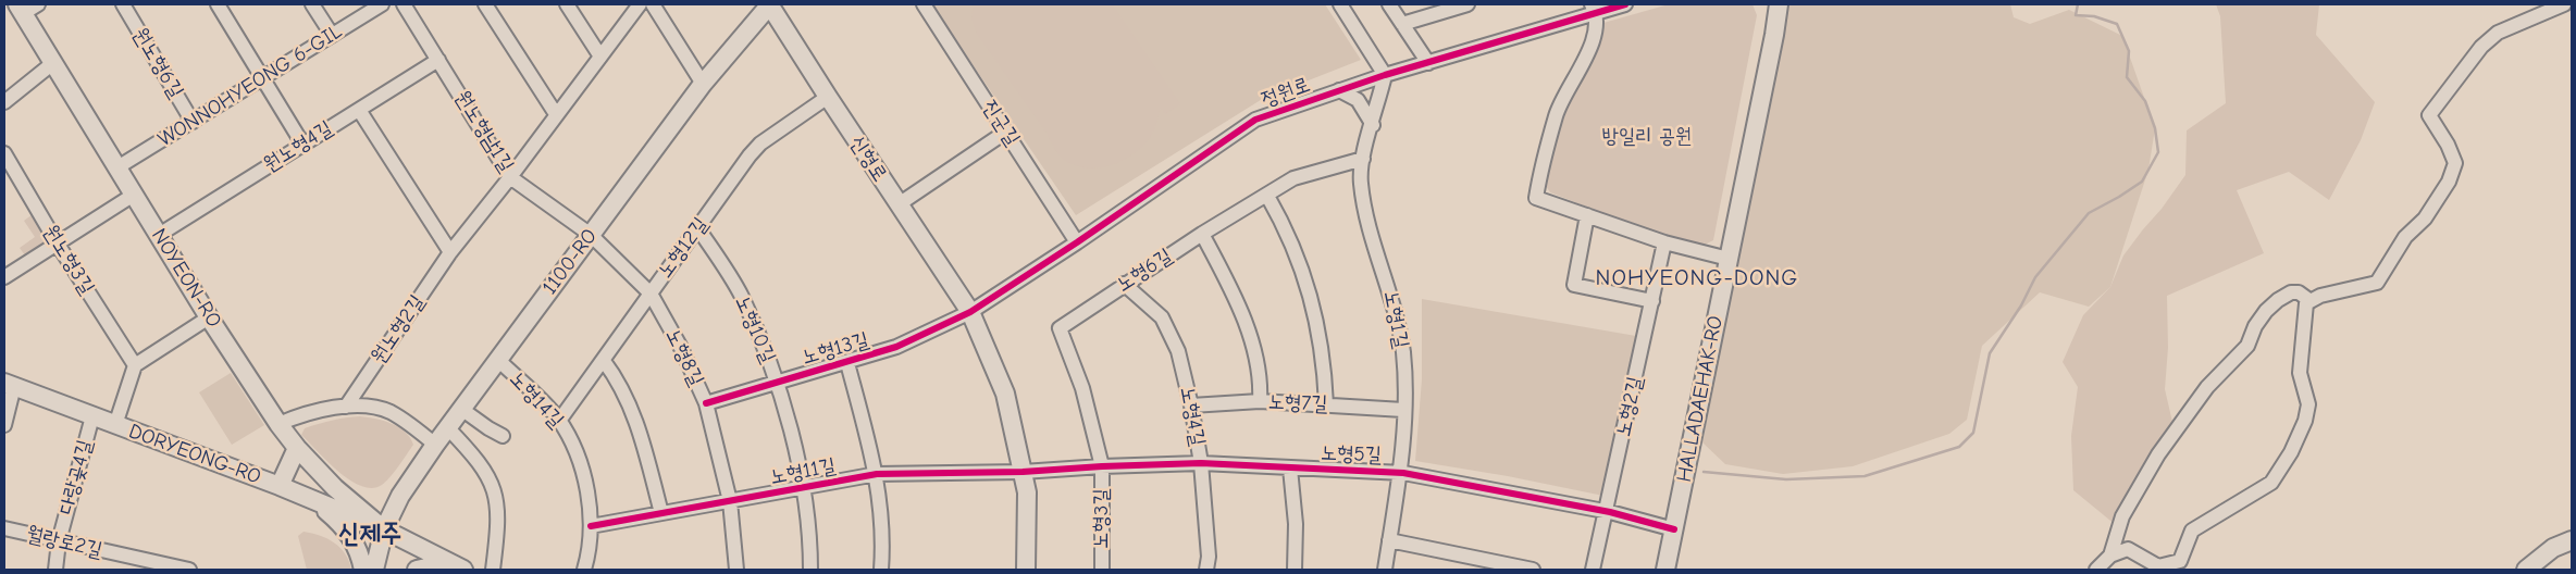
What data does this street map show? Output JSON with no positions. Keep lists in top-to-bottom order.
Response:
{
  "streets": {
    "main road": [
      "신형로",
      "1100-RO",
      "NOYEON-RO",
      "HALLADAEHAK-RO",
      "DORYEONG-RO"
    ],
    "street": [
      "원노형6길",
      "WONNOHYEONG 6-GIL",
      "정원로",
      "진군길",
      "원노형남1길",
      "원노형4길",
      "노형12길",
      "원노형3길",
      "노형6길",
      "노형1길",
      "원노형2길",
      "노형10길",
      "노형13길",
      "노형8길",
      "노형14길",
      "노형7길",
      "노형2길",
      "노형4길",
      "노형5길",
      "노형11길",
      "다랑곶4길",
      "노형3길",
      "월랑로2길"
    ]
  },
  "crossings": [
    ["원노형6길", "WONNOHYEONG 6-GIL"],
    ["WONNOHYEONG 6-GIL", "NOYEON-RO"],
    ["정원로", "진군길"],
    ["정원로", "신형로"],
    ["정원로", "노형1길"],
    ["정원로", "노형13길"],
    ["원노형남1길", "원노형4길"],
    ["원노형남1길", "1100-RO"],
    ["원노형남1길", "원노형2길"],
    ["원노형남1길", "노형8길"],
    ["원노형4길", "NOYEON-RO"],
    ["신형로", "노형12길"],
    ["신형로", "1100-RO"],
    ["신형로", "노형13길"],
    ["신형로", "노형5길"],
    ["신형로", "노형11길"],
    ["노형12길", "노형10길"],
    ["노형12길", "노형8길"],
    ["노형12길", "노형14길"],
    ["1100-RO", "NOYEON-RO"],
    ["1100-RO", "노형8길"],
    ["1100-RO", "노형14길"],
    ["1100-RO", "DORYEONG-RO"],
    ["노형6길", "노형1길"],
    ["노형6길", "노형4길"],
    ["노형6길", "노형5길"],
    ["노형6길", "노형3길"],
    ["NOYEON-RO", "DORYEONG-RO"],
    ["노형1길", "노형7길"],
    ["노형1길", "노형5길"],
    ["노형10길", "노형13길"],
    ["노형10길", "노형11길"],
    ["노형13길", "노형8길"],
    ["노형8길", "노형11길"],
    ["HALLADAEHAK-RO", "노형5길"],
    ["노형14길", "노형11길"],
    ["노형7길", "노형4길"],
    ["노형2길", "노형5길"],
    ["노형4길", "노형5길"],
    ["DORYEONG-RO", "다랑곶4길"],
    ["노형5길", "노형11길"],
    ["노형5길", "노형3길"],
    ["다랑곶4길", "월랑로2길"]
  ],
  "districts": ["NOHYEONG-DONG", "신제주"],
  "parks": ["방일리 공원"]
}
